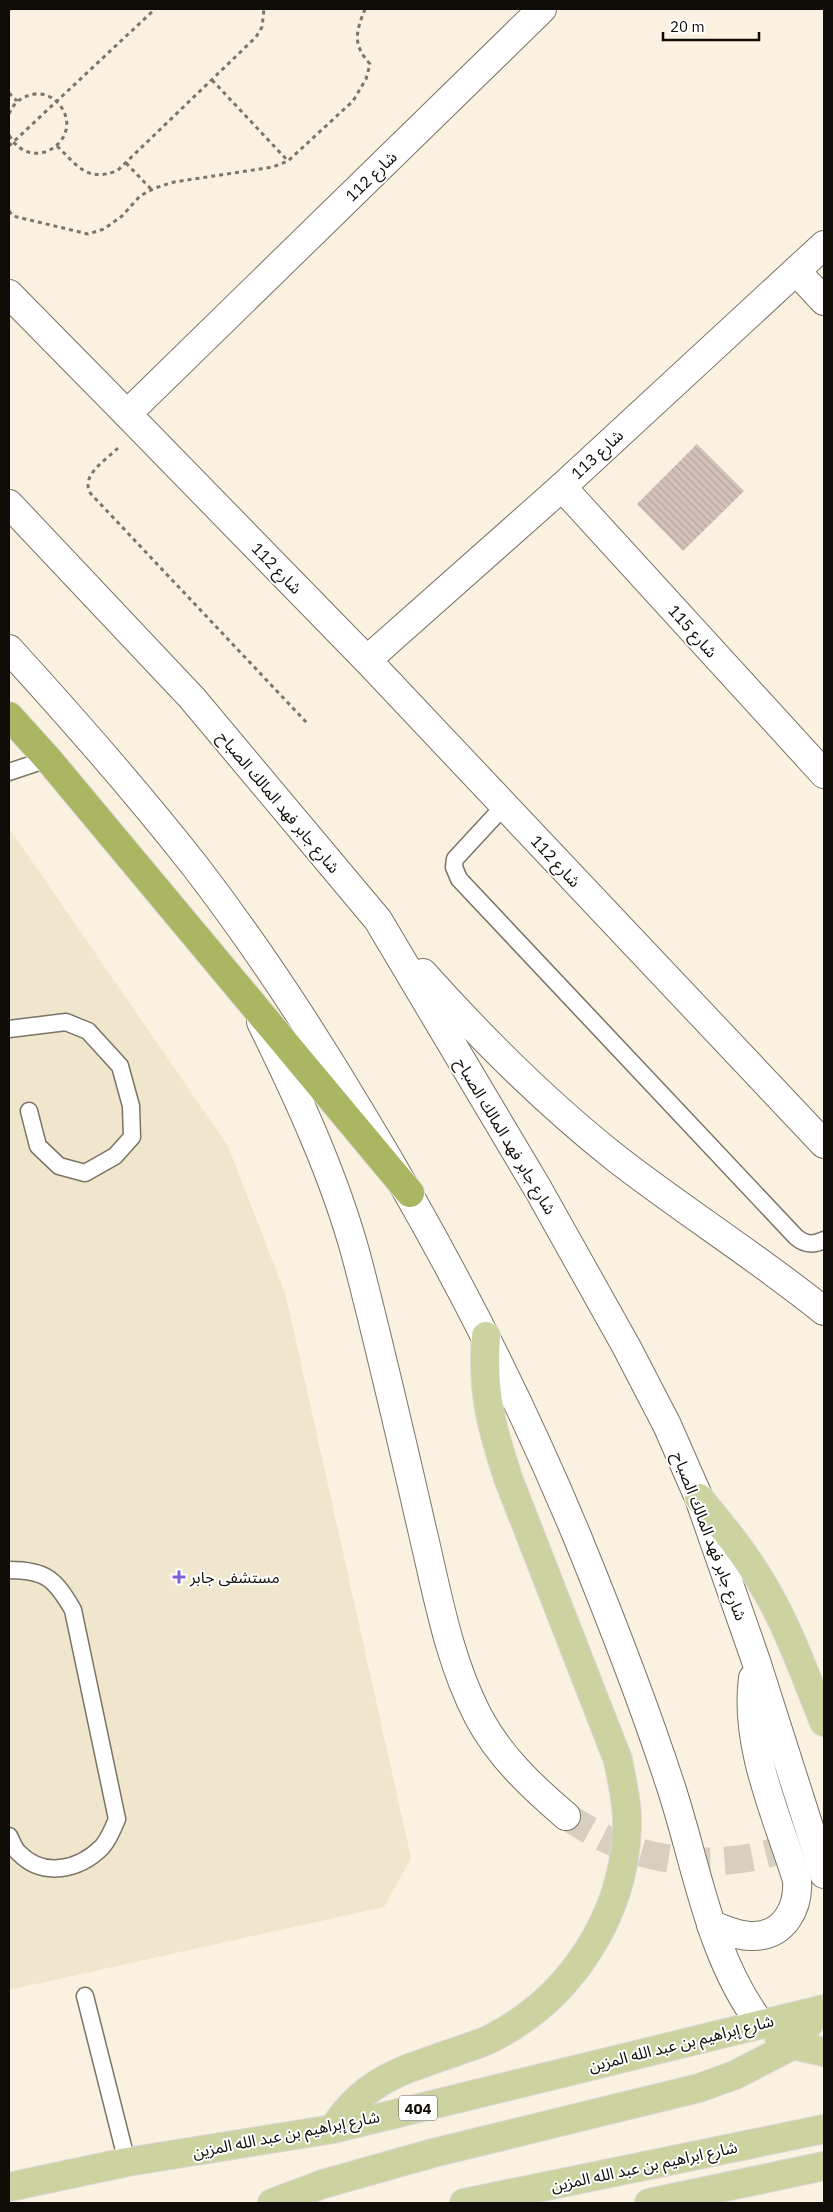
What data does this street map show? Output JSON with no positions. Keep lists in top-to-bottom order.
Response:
{
  "streets": {
    "main road": ["شارع إبراهيم بن عبد الله المزين", "404", "شارع ابراهيم بن عبد الله المزين"],
    "street": [
      "شارع 112",
      "شارع 113",
      "شارع 115",
      "شارع جابر فهد المالك الصباح"
    ]
  },
  "crossings": [
    ["شارع 112", "شارع 113"],
    ["شارع 113", "شارع 115"]
  ],
  "places": {
    "health": ["مستشفى جابر"]
  },
  "scale_bar": "20 m"
}
